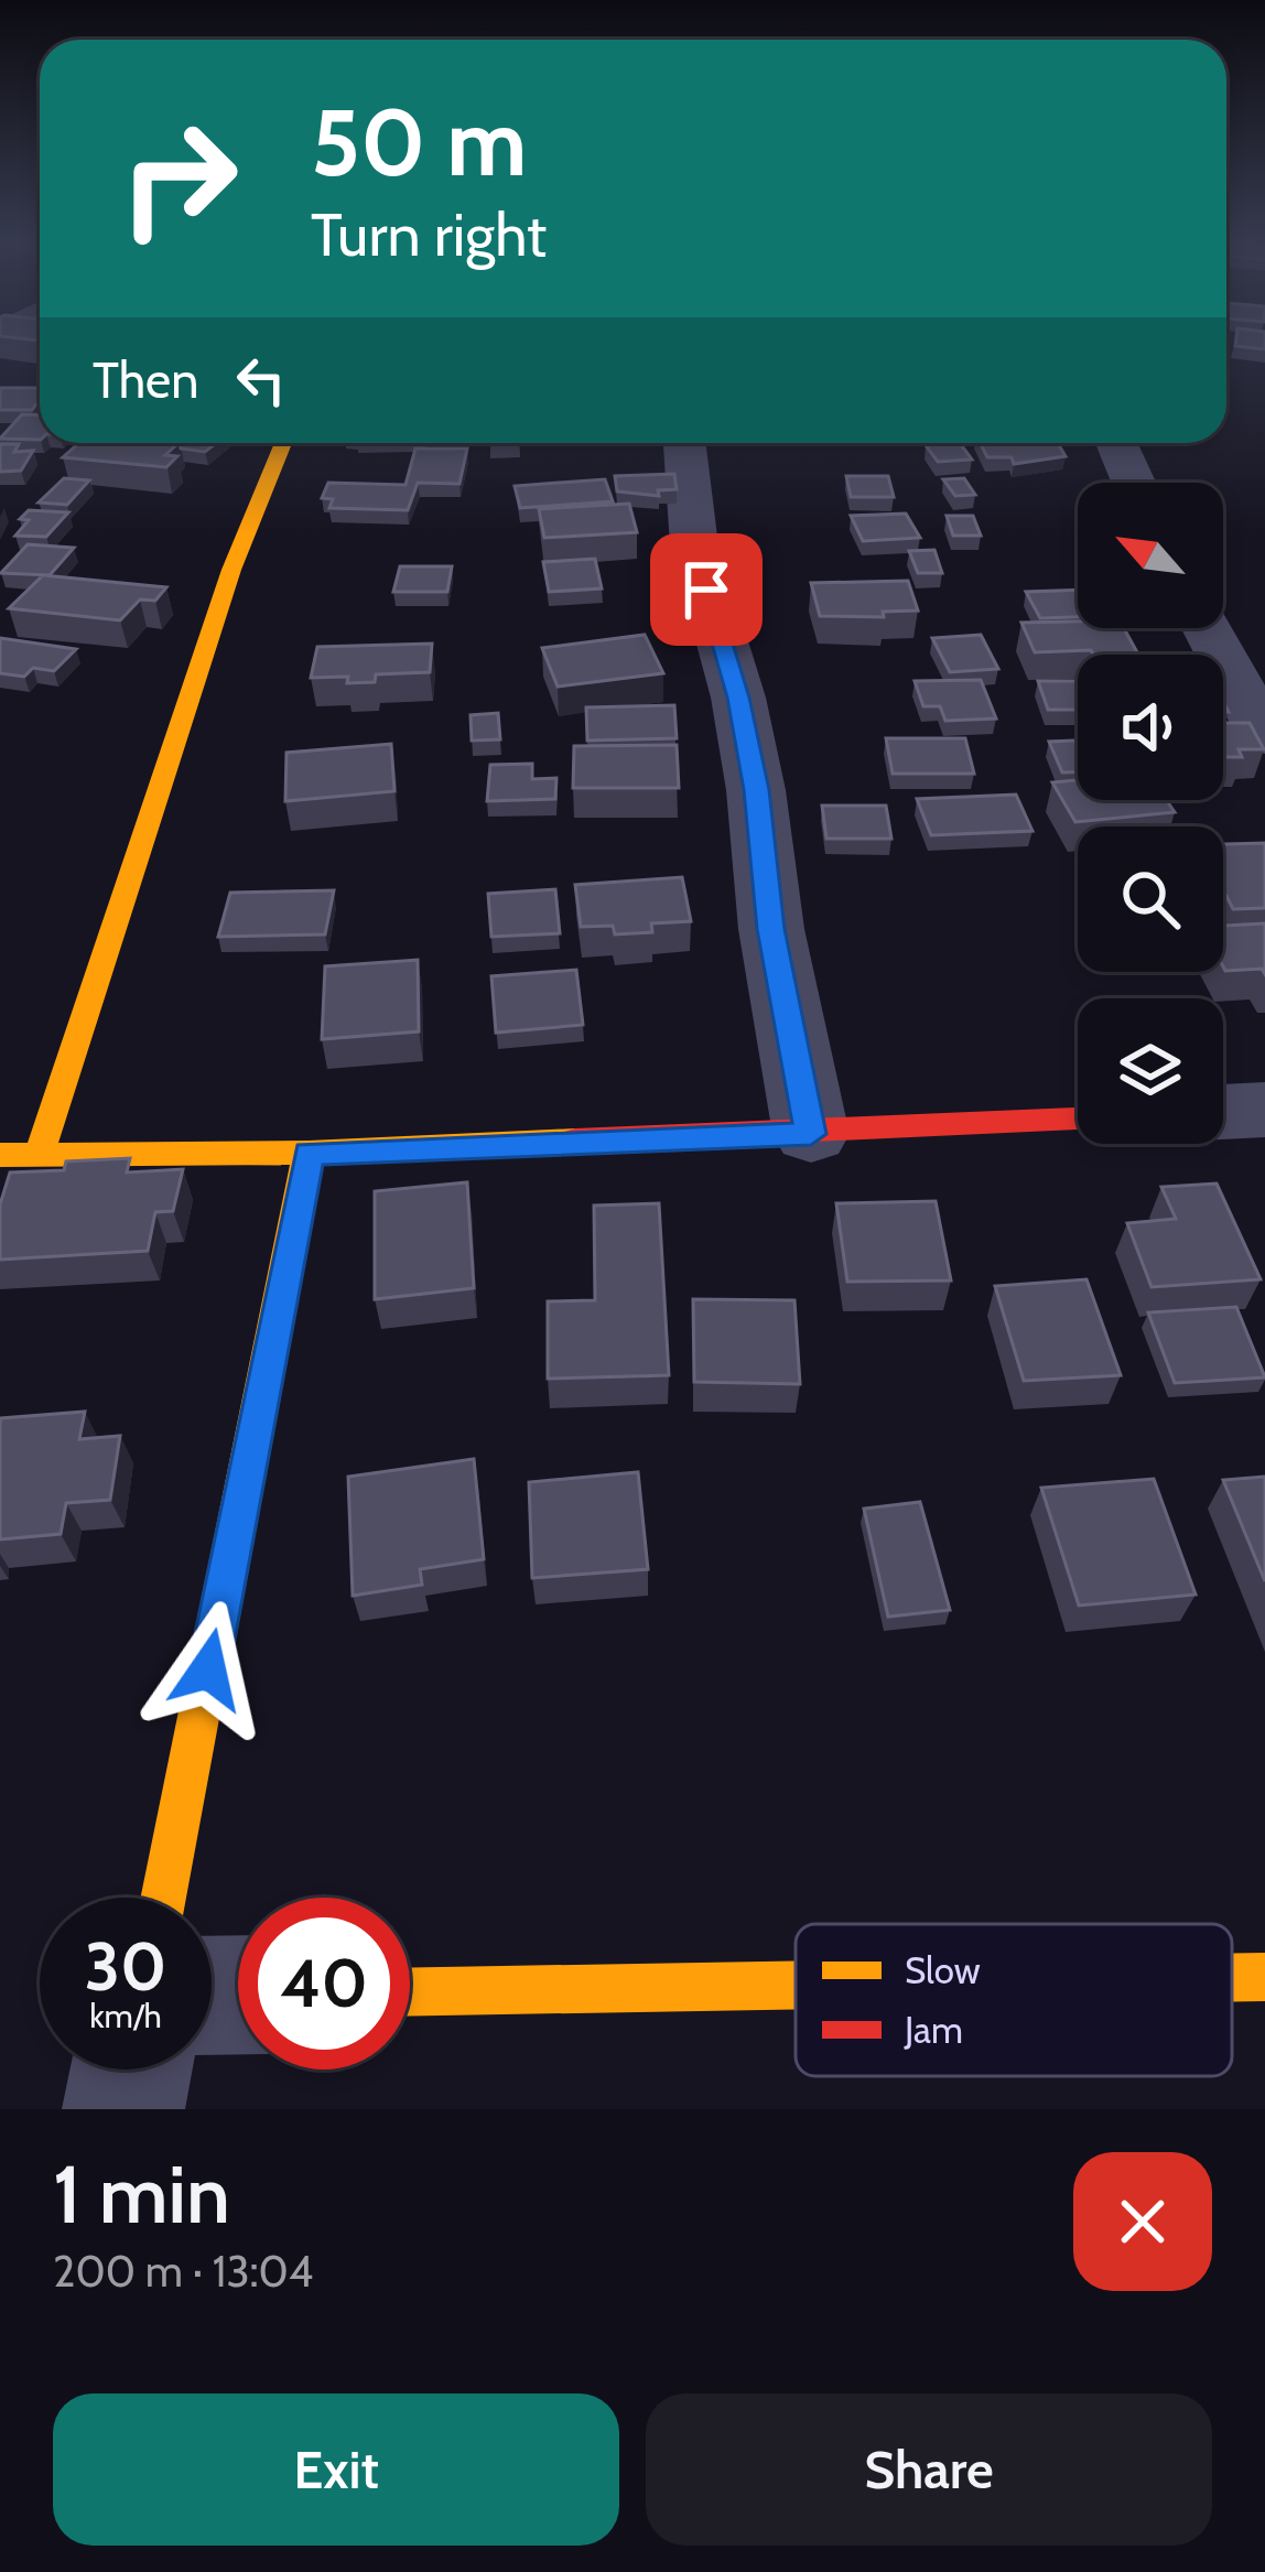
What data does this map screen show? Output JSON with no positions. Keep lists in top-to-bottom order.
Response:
{
  "legend": ["Slow", "Jam"],
  "north": "top left",
  "page": {
    "turn": ["50 m", "Turn right"],
    "then": "Then",
    "speed": "30 km/h",
    "limit": "40",
    "heading": ["1 min", "200 m · 13:04"],
    "buttons": ["Exit", "Share"]
  }
}
